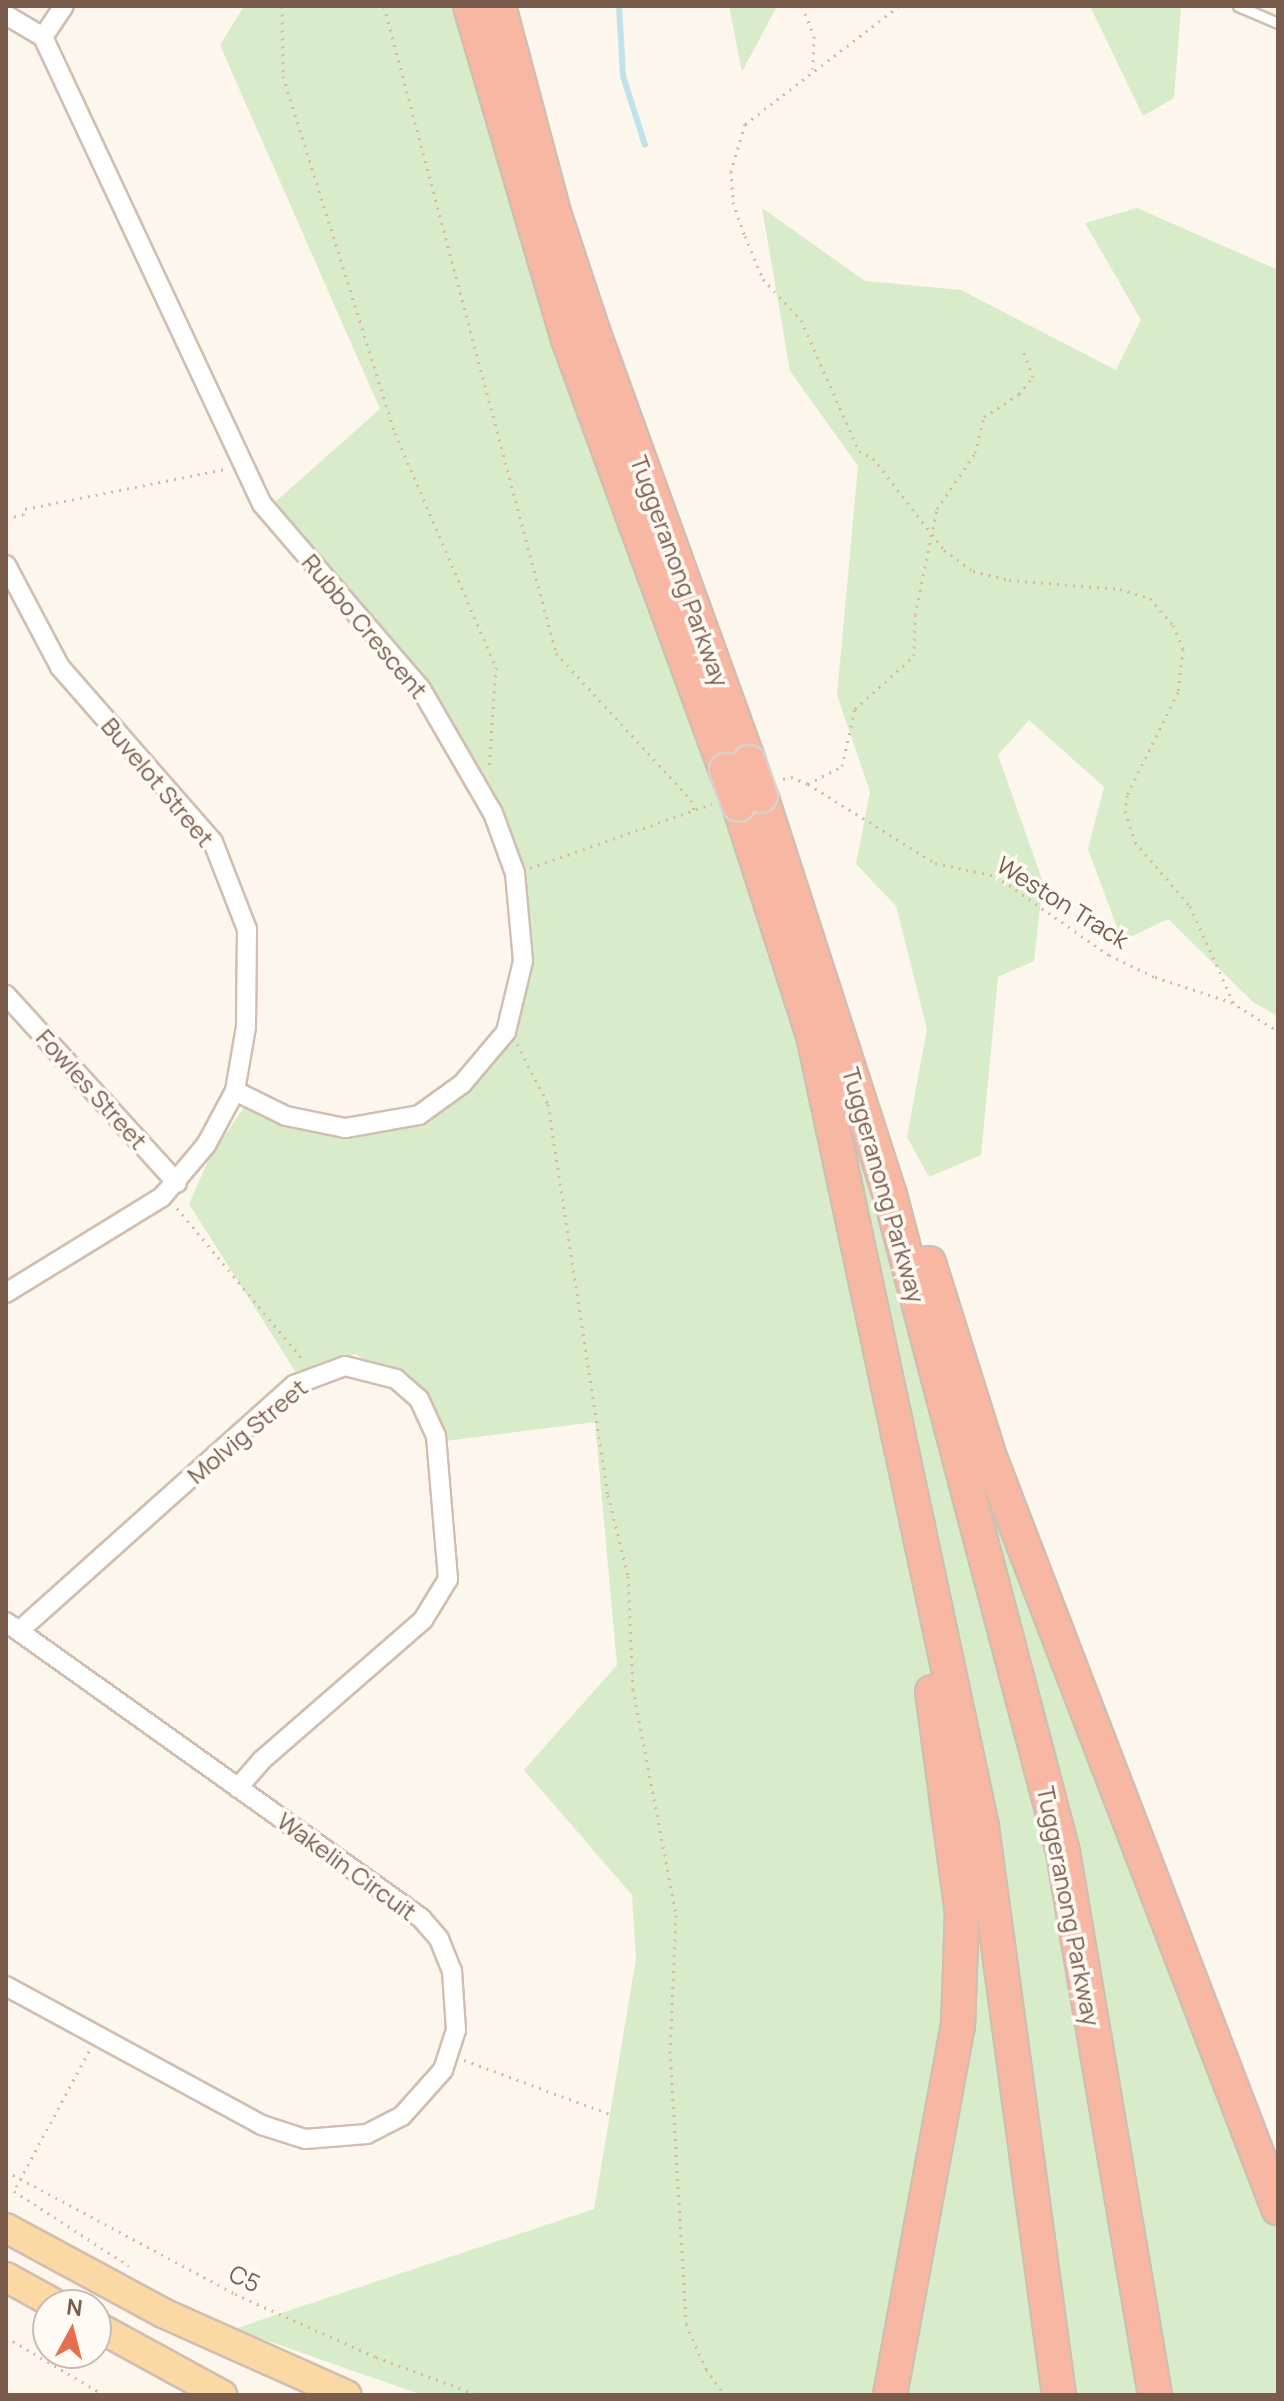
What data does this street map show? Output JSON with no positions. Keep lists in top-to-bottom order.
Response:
{
  "streets": {
    "highway": ["Tuggeranong Parkway"],
    "street": [
      "Rubbo Crescent",
      "Buvelot Street",
      "Fowles Street",
      "Molvig Street",
      "Wakelin Circuit"
    ],
    "path": ["Weston Track", "C5"]
  },
  "crossings": [
    ["Tuggeranong Parkway", "Weston Track"],
    ["Rubbo Crescent", "Buvelot Street"],
    ["Buvelot Street", "Fowles Street"],
    ["Molvig Street", "Wakelin Circuit"]
  ],
  "north": "top"
}
